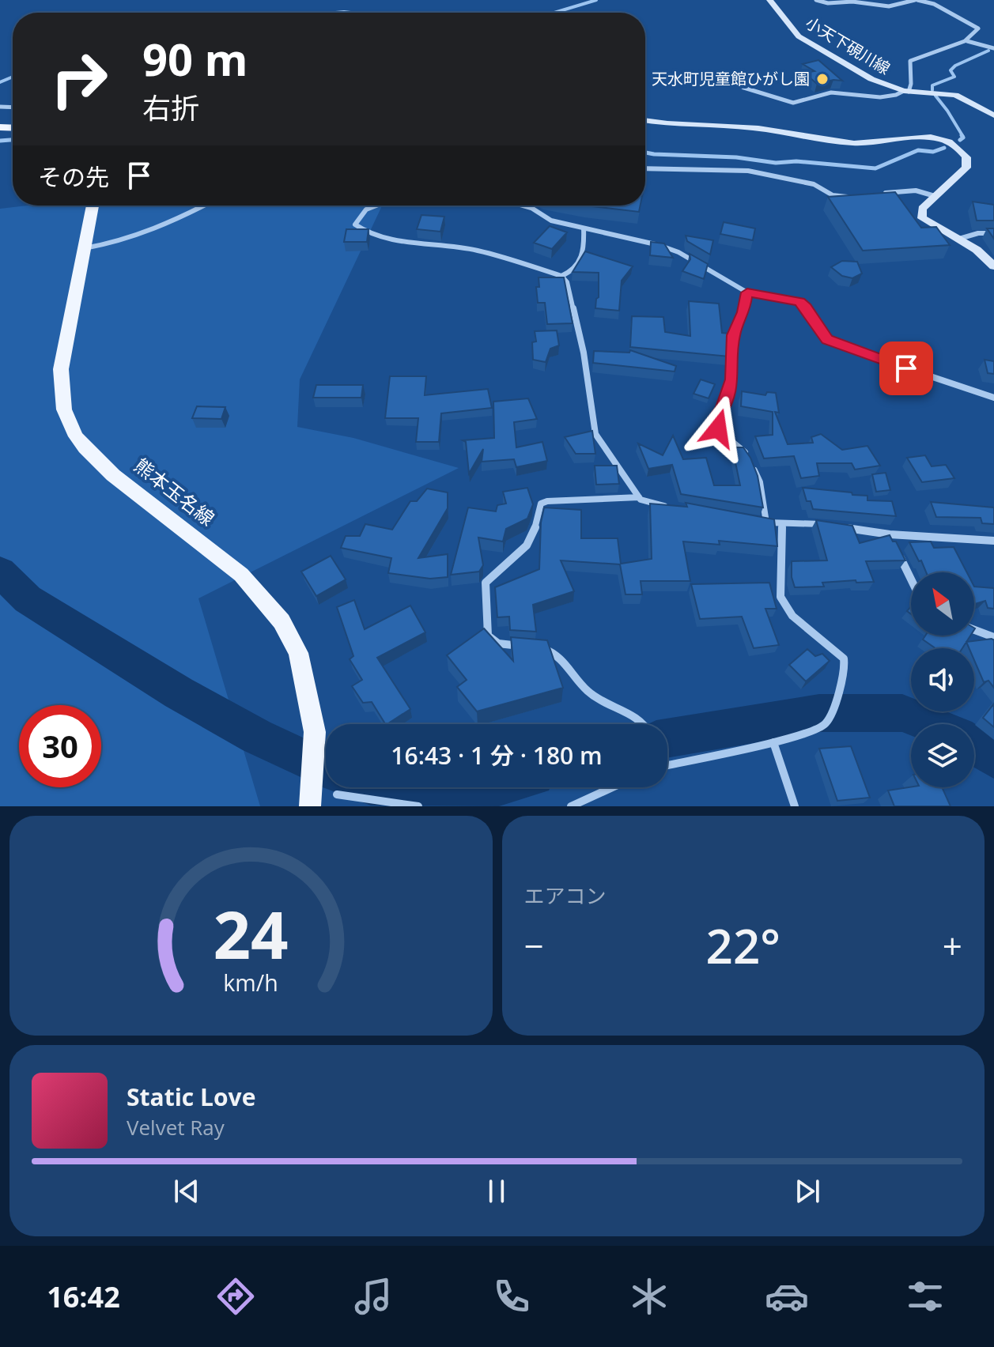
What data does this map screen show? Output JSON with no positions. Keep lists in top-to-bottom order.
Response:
{
  "streets": {
    "main road": ["熊本玉名線"],
    "street": ["小天下硯川線"]
  },
  "places": ["天水町児童館ひがし園"],
  "north": "top left",
  "page": {
    "turn": ["90 m", "右折"],
    "then": "その先",
    "limit": "30",
    "trip": "16:43 · 1 分 · 180 m",
    "tile": "エアコン",
    "heat": ["−", "22°", "+"],
    "song": ["Static Love", "Velvet Ray"],
    "tabs": "16:42",
    "gauge": ["24", "km/h"]
  }
}
